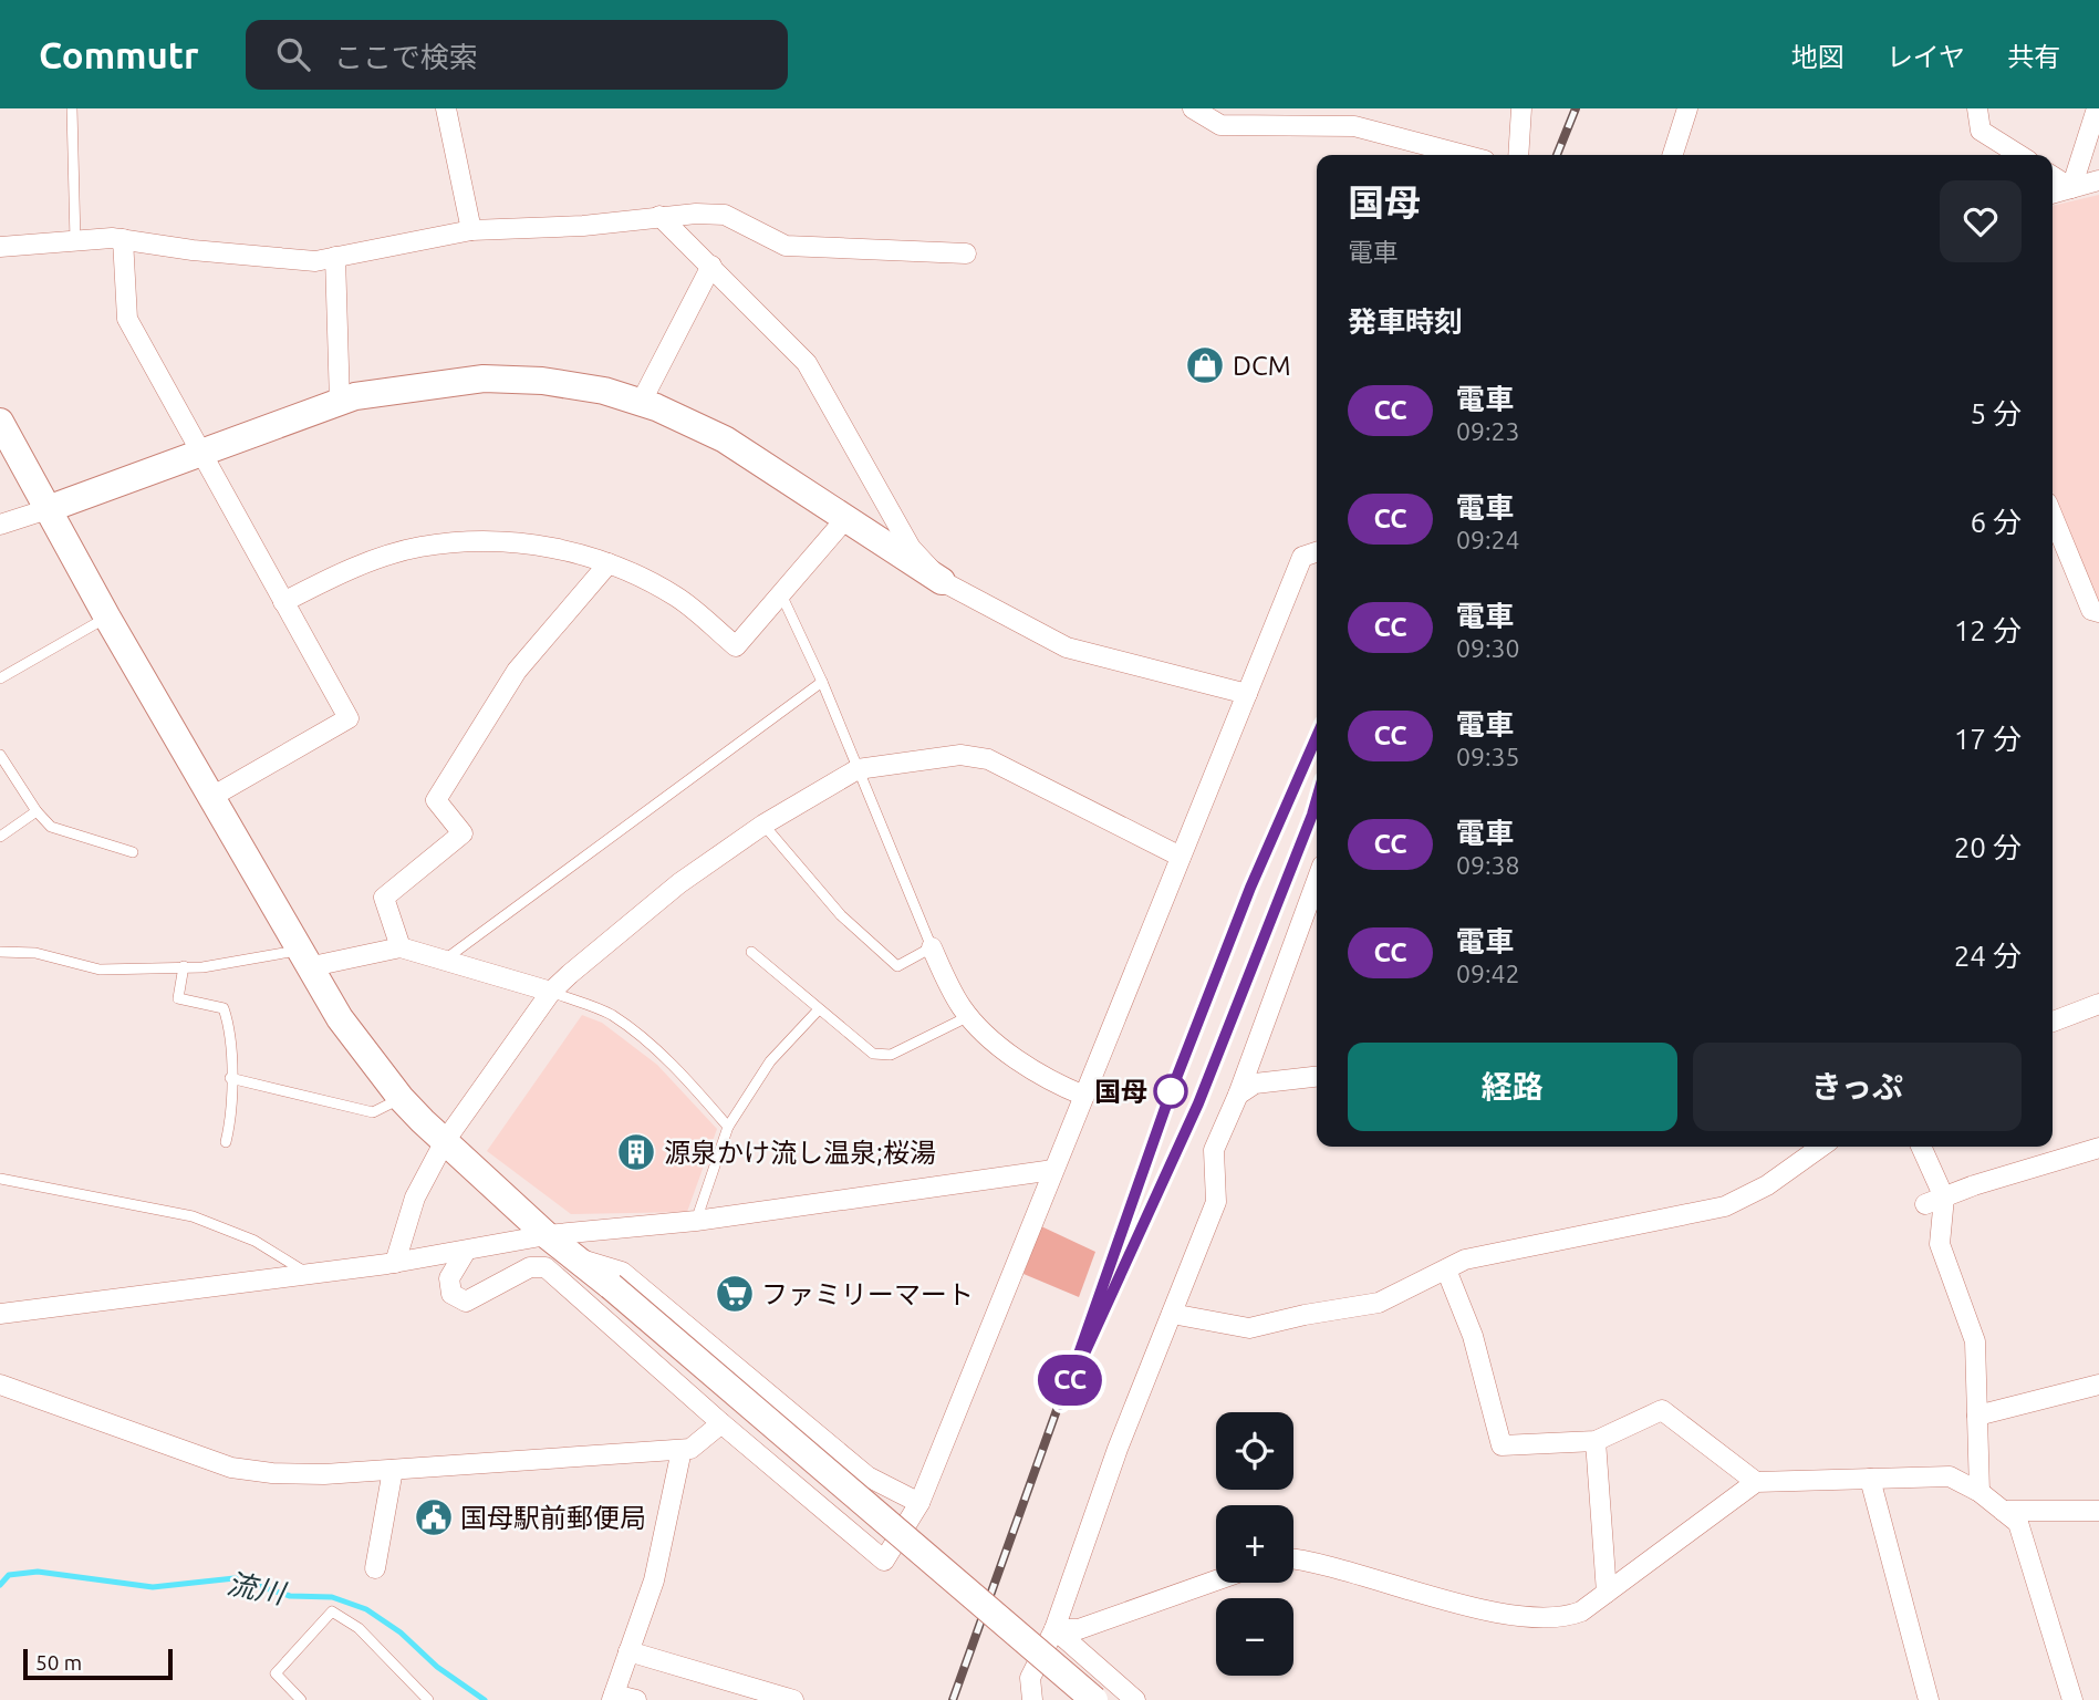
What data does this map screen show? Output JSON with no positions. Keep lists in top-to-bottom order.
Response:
{
  "water": ["流川"],
  "places": {
    "shop": ["DCM"],
    "other": ["国母"],
    "building": ["源泉かけ流し温泉;桜湯"],
    "supermarket": ["ファミリーマート"],
    "public building": ["国母駅前郵便局"]
  },
  "scale_bar": "50 m",
  "page": {
    "header": "Commutr",
    "search": "ここで検索",
    "nav": ["地図", "レイヤ", "共有"],
    "on_map": "CC",
    "heading": [
      ["国母", "電車"],
      "発車時刻"
    ],
    "list": [
      {
        "mark": "CC",
        "name": "電車",
        "note": "09:23",
        "value": "5 分"
      },
      {
        "mark": "CC",
        "name": "電車",
        "note": "09:24",
        "value": "6 分"
      },
      {
        "mark": "CC",
        "name": "電車",
        "note": "09:30",
        "value": "12 分"
      },
      {
        "mark": "CC",
        "name": "電車",
        "note": "09:35",
        "value": "17 分"
      },
      {
        "mark": "CC",
        "name": "電車",
        "note": "09:38",
        "value": "20 分"
      },
      {
        "mark": "CC",
        "name": "電車",
        "note": "09:42",
        "value": "24 分"
      }
    ],
    "buttons": ["経路", "きっぷ"],
    "map_buttons": ["+", "−"],
    "scale": "50 m"
  }
}
